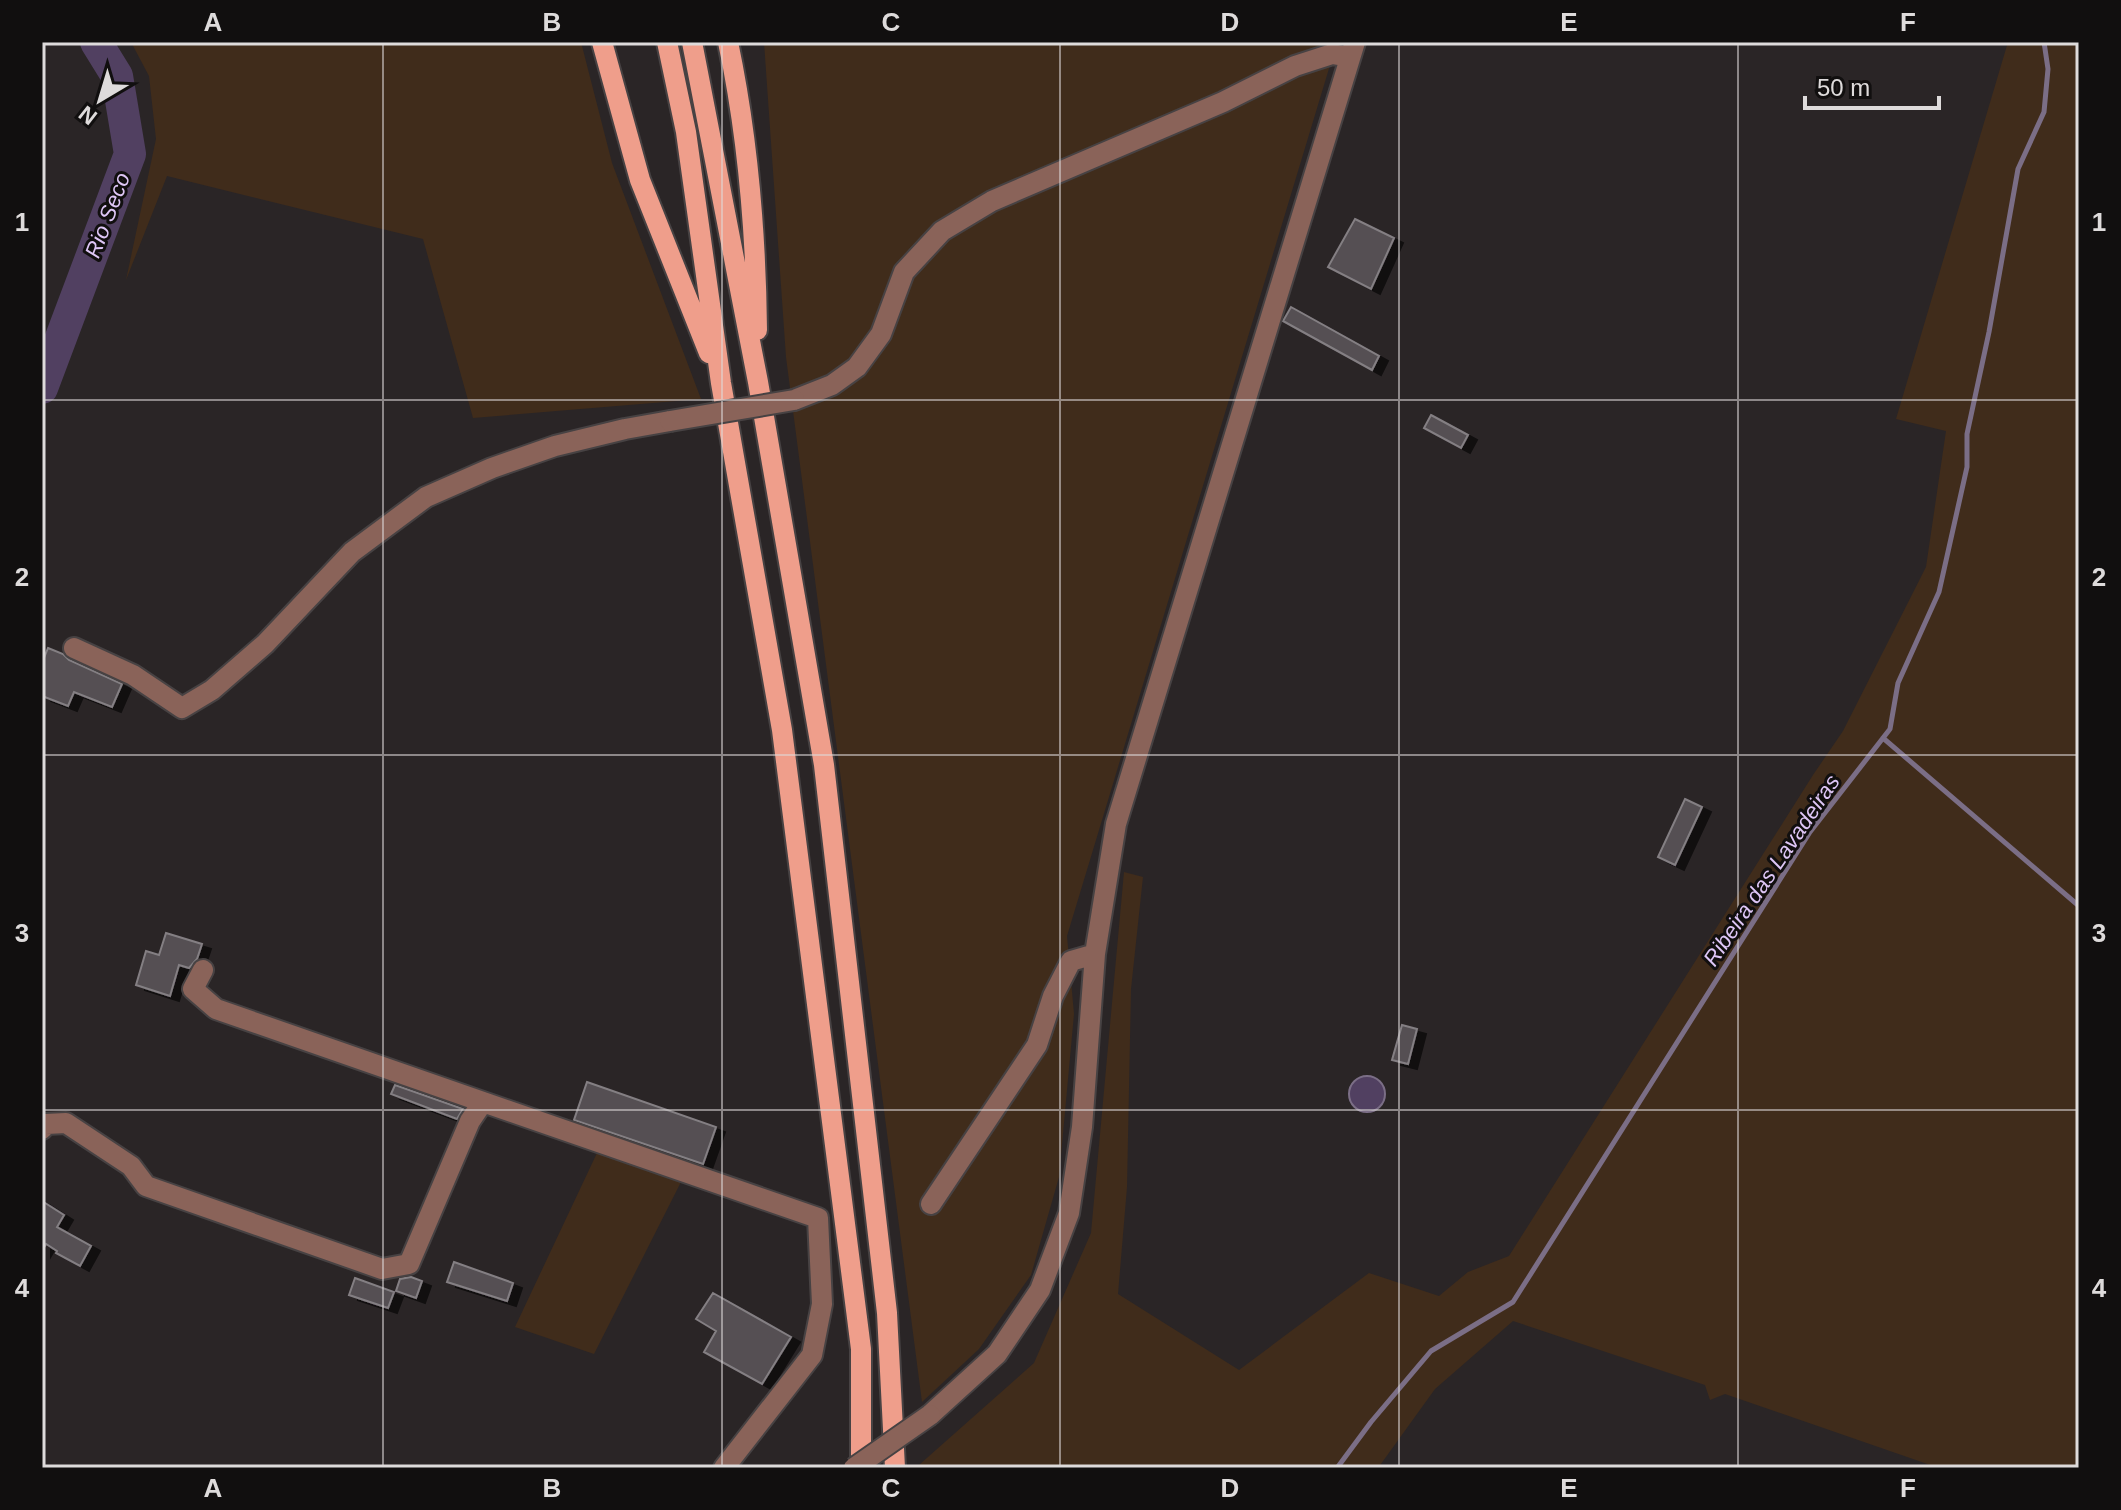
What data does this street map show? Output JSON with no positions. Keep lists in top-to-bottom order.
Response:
{
  "water": ["Rio Seco", "Ribeira das Lavadeiras"],
  "scale_bar": "50 m",
  "north": "bottom left",
  "grid": {
    "columns": [
      "A",
      "B",
      "C",
      "D",
      "E",
      "F"
    ],
    "rows": [
      "1",
      "2",
      "3",
      "4"
    ]
  }
}
